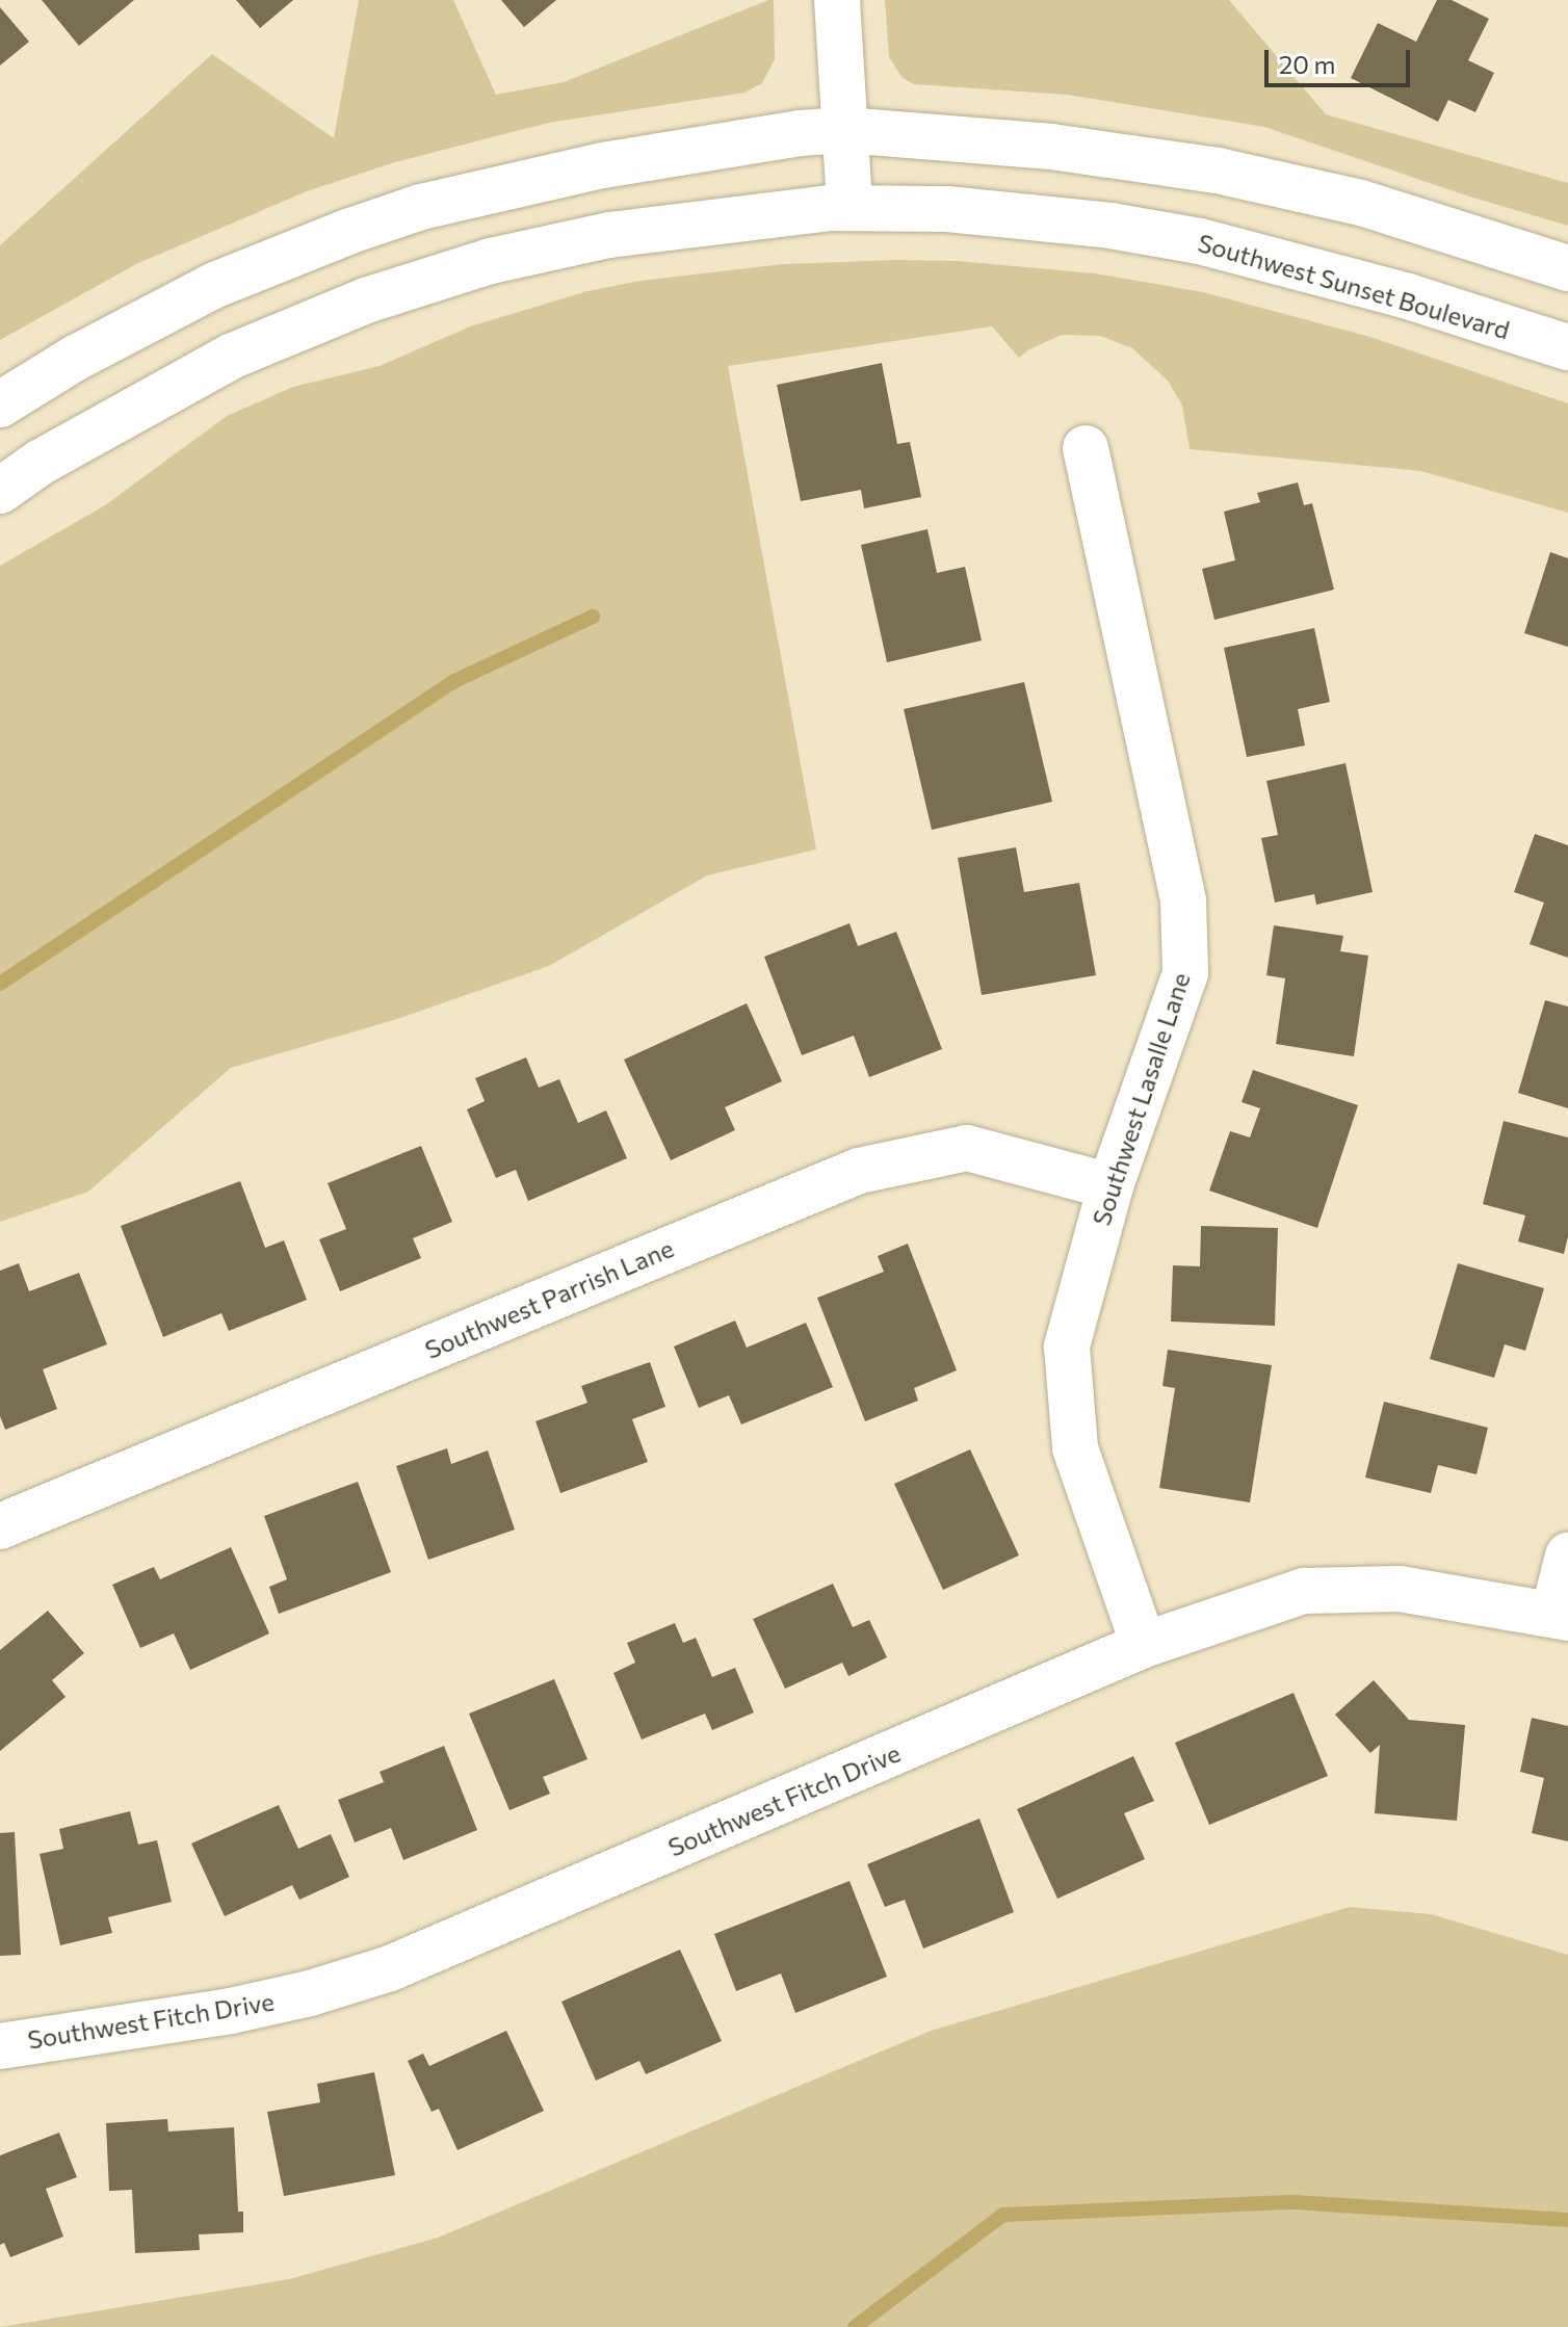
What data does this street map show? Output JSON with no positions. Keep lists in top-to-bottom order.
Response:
{
  "streets": {
    "street": [
      "Southwest Sunset Boulevard",
      "Southwest Lasalle Lane",
      "Southwest Parrish Lane",
      "Southwest Fitch Drive"
    ]
  },
  "crossings": [
    ["Southwest Lasalle Lane", "Southwest Parrish Lane"],
    ["Southwest Lasalle Lane", "Southwest Fitch Drive"]
  ],
  "scale_bar": "20 m"
}
